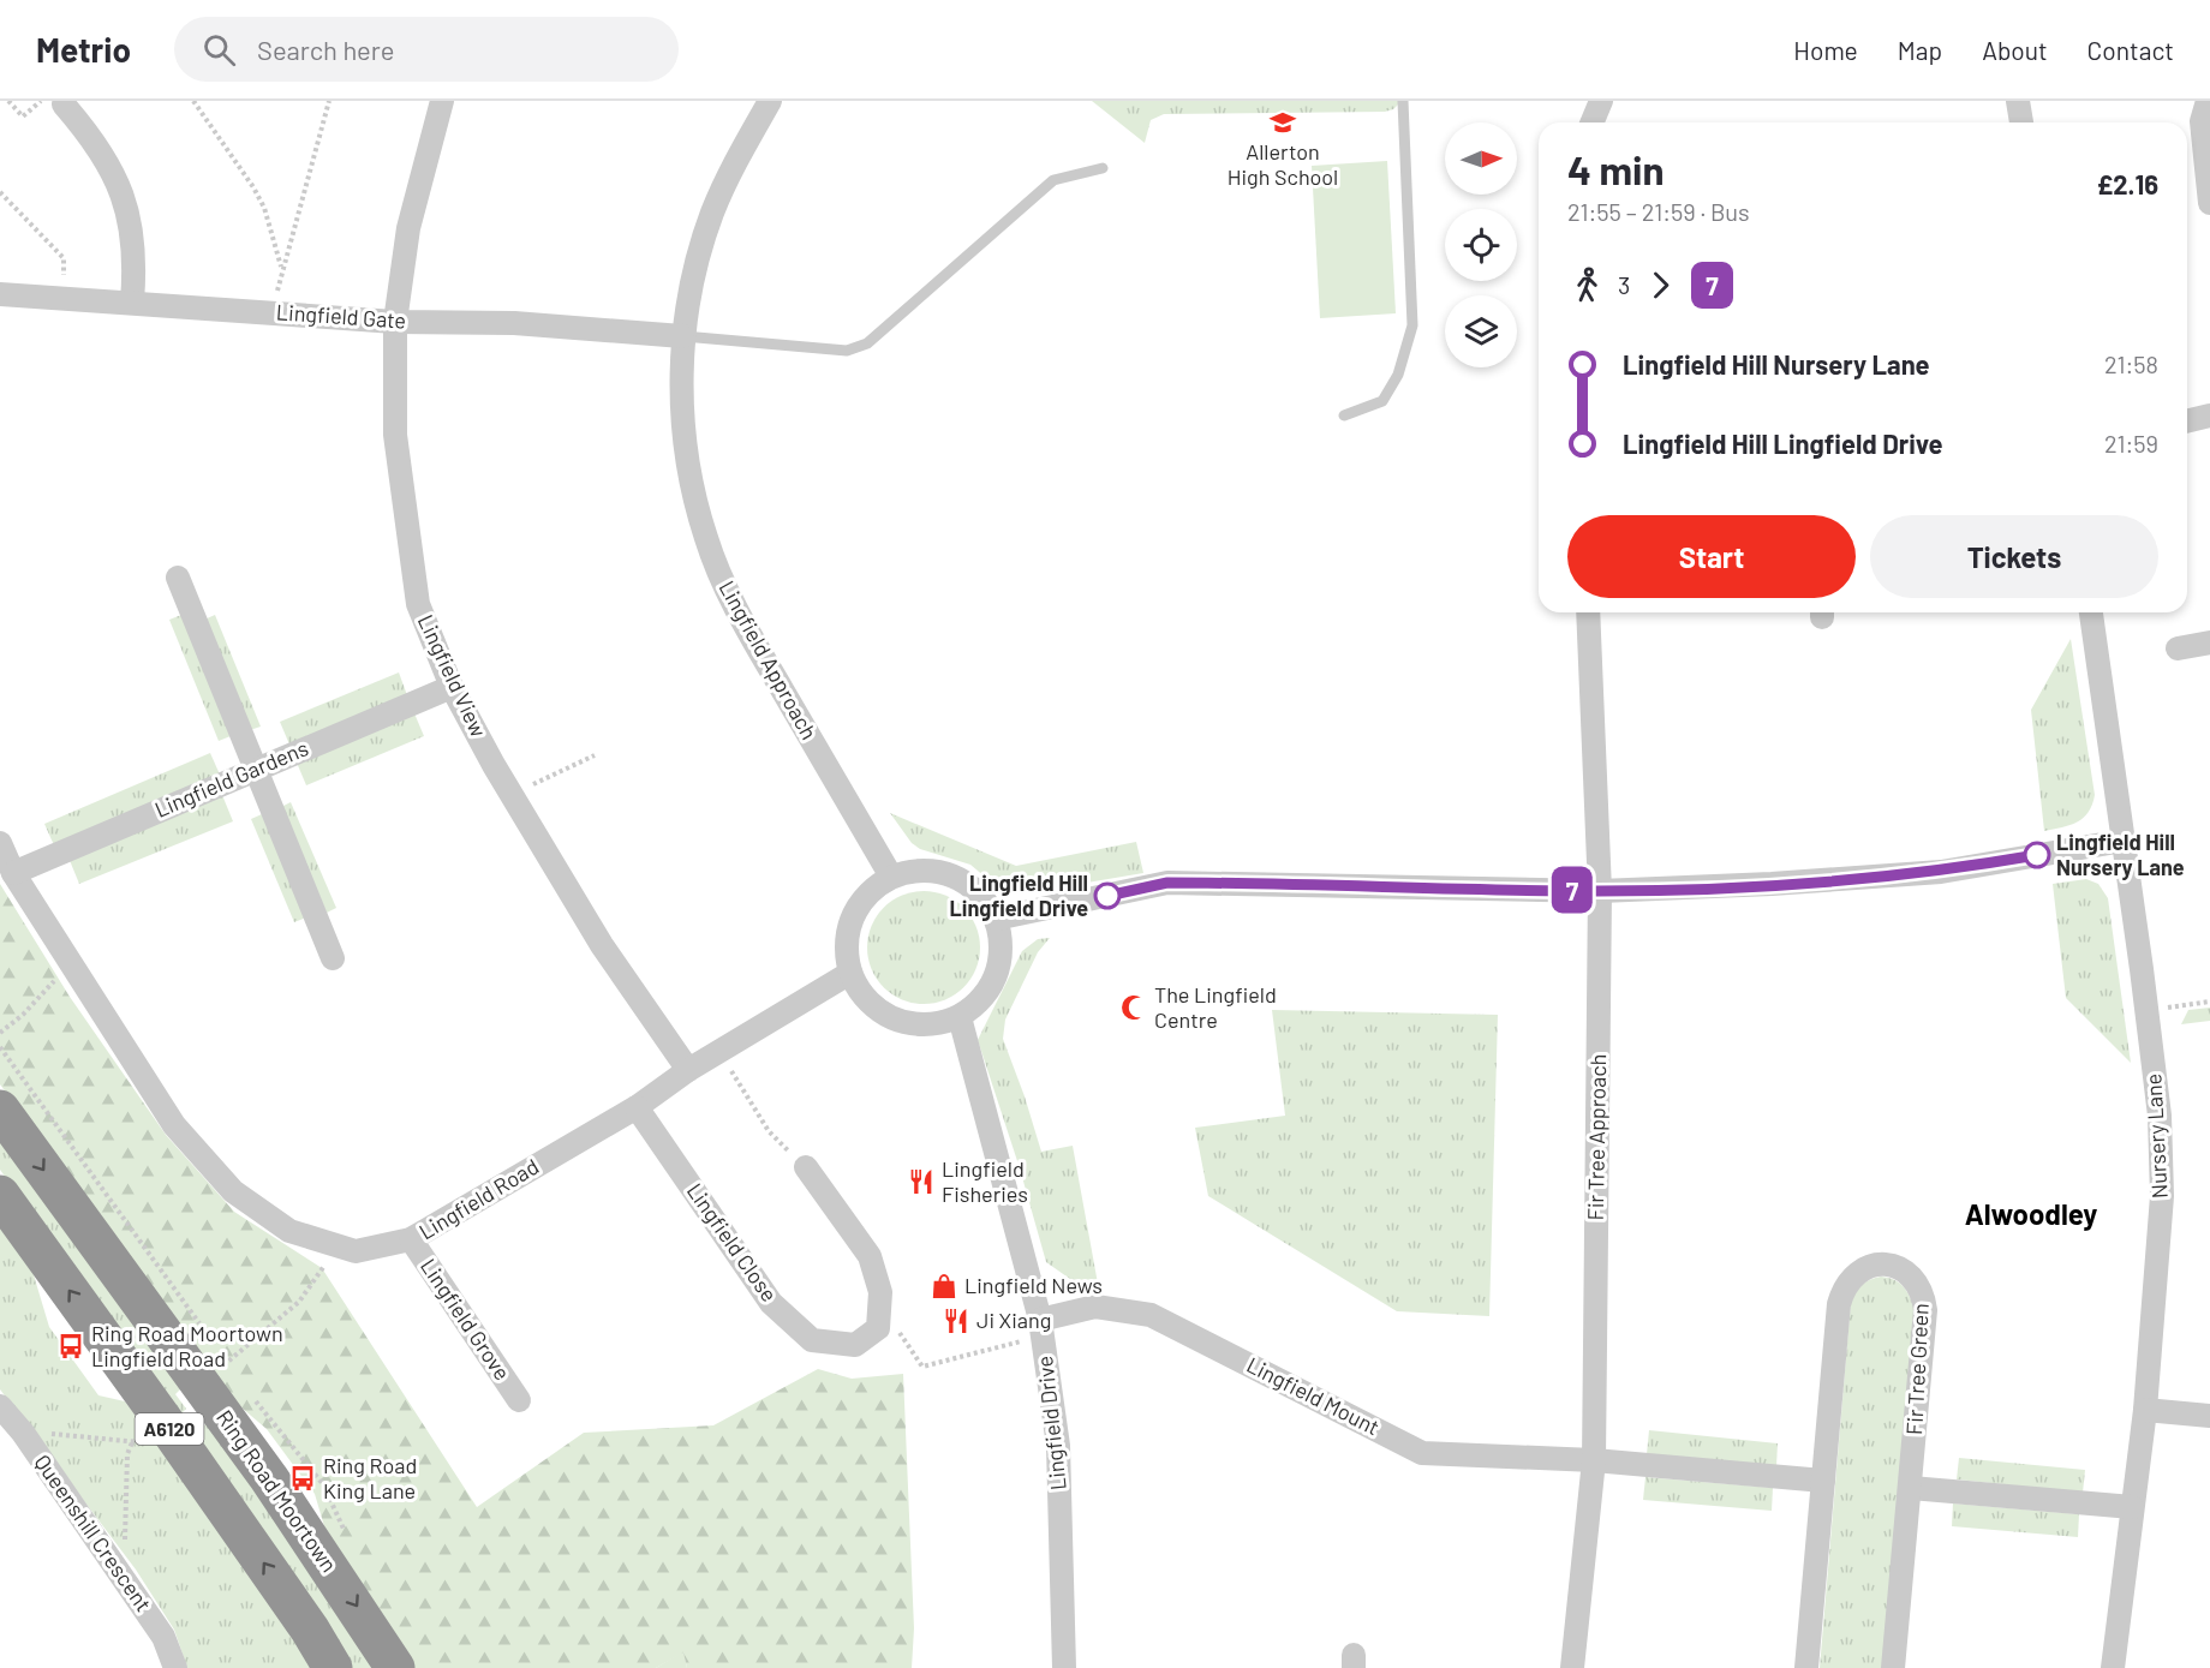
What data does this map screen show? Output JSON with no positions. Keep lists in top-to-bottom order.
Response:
{
  "streets": {
    "highway": ["A6120", "Ring Road Moortown"],
    "street": [
      "Lingfield Gate",
      "Lingfield Approach",
      "Lingfield View",
      "Lingfield Gardens",
      "Nursery Lane",
      "Fir Tree Approach",
      "Lingfield Road",
      "Lingfield Close",
      "Lingfield Grove",
      "Fir Tree Green",
      "Lingfield Mount",
      "Lingfield Drive",
      "Queenshill Crescent"
    ]
  },
  "crossings": [
    ["Lingfield Gate", "Lingfield Approach"],
    ["Lingfield Gate", "Lingfield View"],
    ["Lingfield Approach", "Lingfield Road"],
    ["Lingfield Approach", "Lingfield Drive"],
    ["Lingfield View", "Lingfield Gardens"],
    ["Lingfield View", "Lingfield Road"],
    ["Lingfield Gardens", "Lingfield Road"],
    ["Fir Tree Approach", "Lingfield Mount"],
    ["Lingfield Road", "Lingfield Close"],
    ["Lingfield Road", "Lingfield Grove"],
    ["Lingfield Road", "Lingfield Drive"],
    ["Fir Tree Green", "Lingfield Mount"],
    ["Lingfield Mount", "Lingfield Drive"]
  ],
  "districts": ["Alwoodley"],
  "places": {
    "school or university": ["Allerton High School"],
    "other": ["Lingfield Hill Nursery Lane", "Lingfield Hill Lingfield Drive"],
    "mosque": ["The Lingfield Centre"],
    "restaurant": ["Lingfield Fisheries", "Ji Xiang"],
    "shop": ["Lingfield News"],
    "bus stop": ["Ring Road Moortown Lingfield Road", "Ring Road King Lane"]
  },
  "lines": ["bus line 7"],
  "north": "right",
  "page": {
    "header": "Metrio",
    "search": "Search here",
    "nav": [
      "Home",
      "Map",
      "About",
      "Contact"
    ],
    "on_map": "7",
    "heading": ["4 min", "21:55 – 21:59 · Bus", "£2.16"],
    "legs": ["3", "7"],
    "list": [
      {
        "name": "Lingfield Hill Nursery Lane",
        "value": "21:58"
      },
      {
        "name": "Lingfield Hill Lingfield Drive",
        "value": "21:59"
      }
    ],
    "buttons": ["Start", "Tickets"]
  }
}
